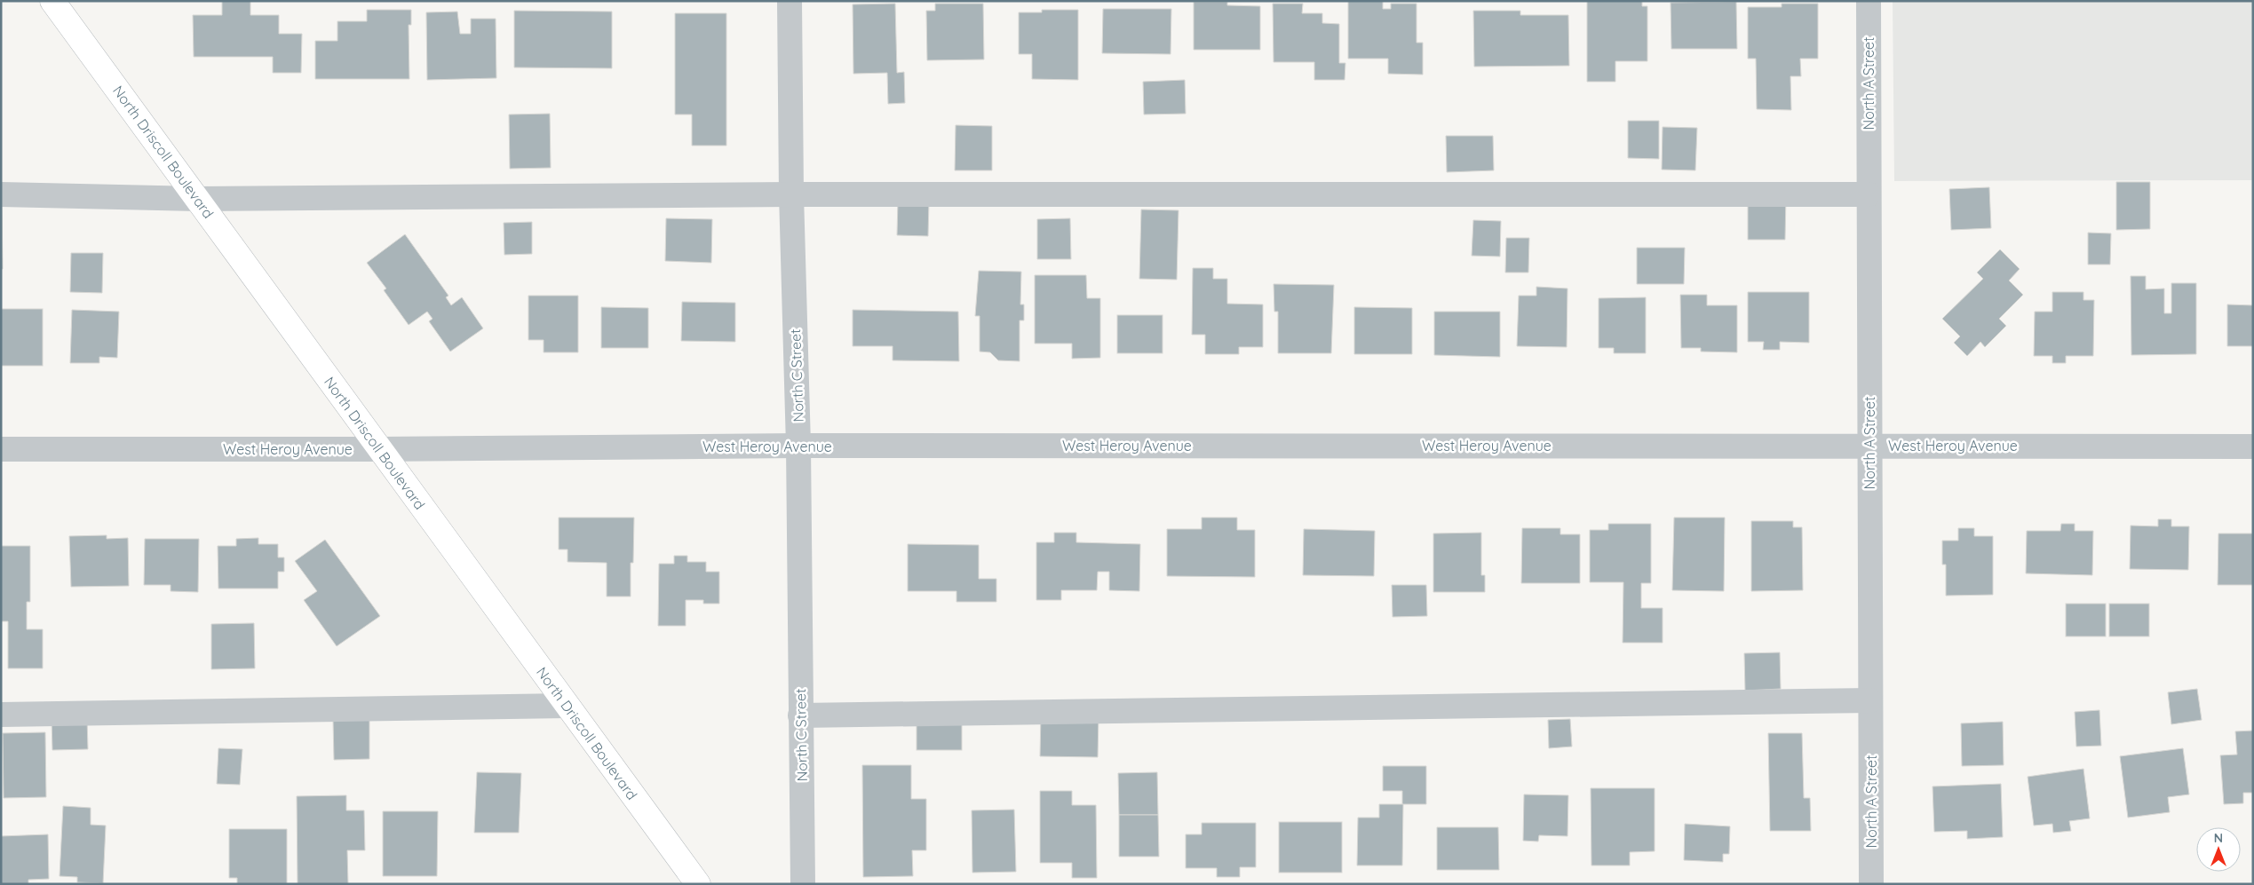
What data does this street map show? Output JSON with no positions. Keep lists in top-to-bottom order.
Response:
{
  "streets": {
    "main road": ["North Driscoll Boulevard"],
    "street": ["North A Street", "North C Street", "West Heroy Avenue"]
  },
  "crossings": [
    ["North A Street", "West Heroy Avenue"],
    ["North Driscoll Boulevard", "West Heroy Avenue"],
    ["North C Street", "West Heroy Avenue"]
  ],
  "north": "top"
}
